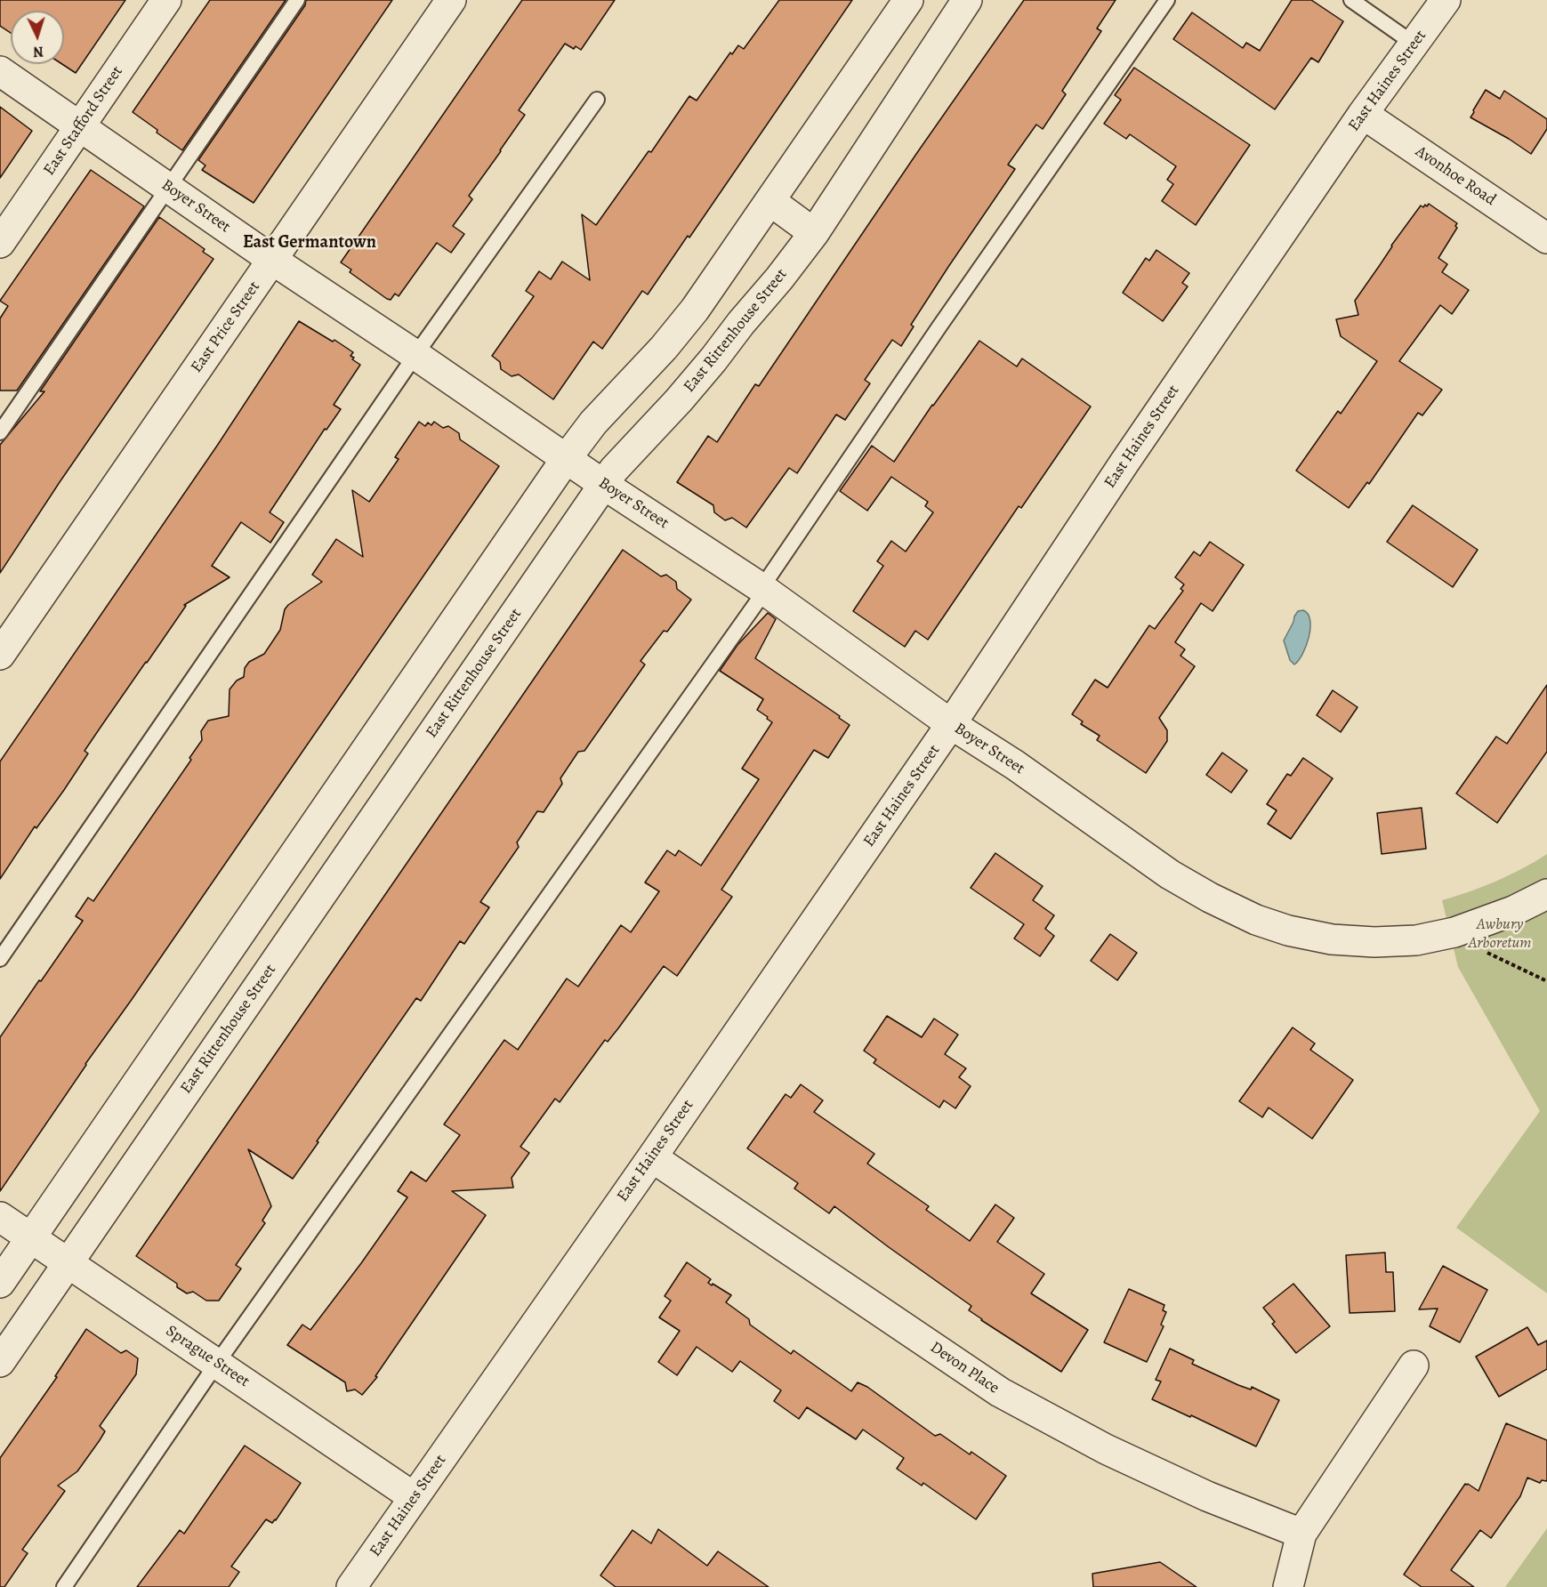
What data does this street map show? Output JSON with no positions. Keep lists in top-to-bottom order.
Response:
{
  "streets": {
    "street": [
      "East Haines Street",
      "East Stafford Street",
      "Avonhoe Road",
      "Boyer Street",
      "East Price Street",
      "East Rittenhouse Street",
      "Sprague Street",
      "Devon Place"
    ]
  },
  "crossings": [
    ["East Haines Street", "Avonhoe Road"],
    ["East Haines Street", "Boyer Street"],
    ["East Haines Street", "Sprague Street"],
    ["East Haines Street", "Devon Place"],
    ["East Stafford Street", "Boyer Street"],
    ["Boyer Street", "East Price Street"],
    ["Boyer Street", "East Rittenhouse Street"],
    ["East Rittenhouse Street", "Sprague Street"]
  ],
  "districts": ["East Germantown"],
  "parks": ["Awbury Arboretum"],
  "north": "bottom"
}
